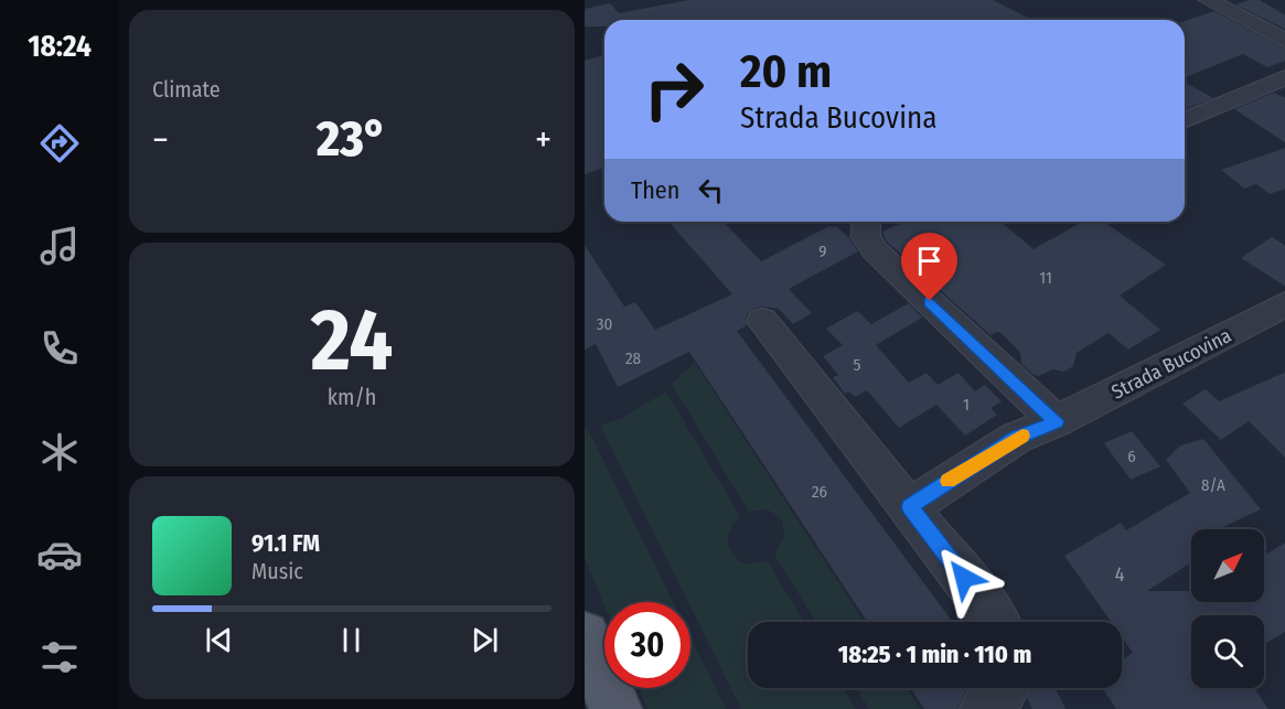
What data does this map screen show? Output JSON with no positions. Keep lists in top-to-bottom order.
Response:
{
  "streets": {
    "street": ["Strada Bucovina"]
  },
  "house_numbers": [
    "9",
    "11",
    "30",
    "28",
    "5",
    "1",
    "6",
    "8/A",
    "26",
    "4"
  ],
  "north": "top right",
  "page": {
    "tabs": "18:24",
    "tile": [
      "Climate",
      ["24", "km/h"]
    ],
    "turn": ["20 m", "Strada Bucovina"],
    "heat": ["−", "23°", "+"],
    "then": "Then",
    "song": ["91.1 FM", "Music"],
    "limit": "30",
    "trip": "18:25 · 1 min · 110 m"
  }
}
